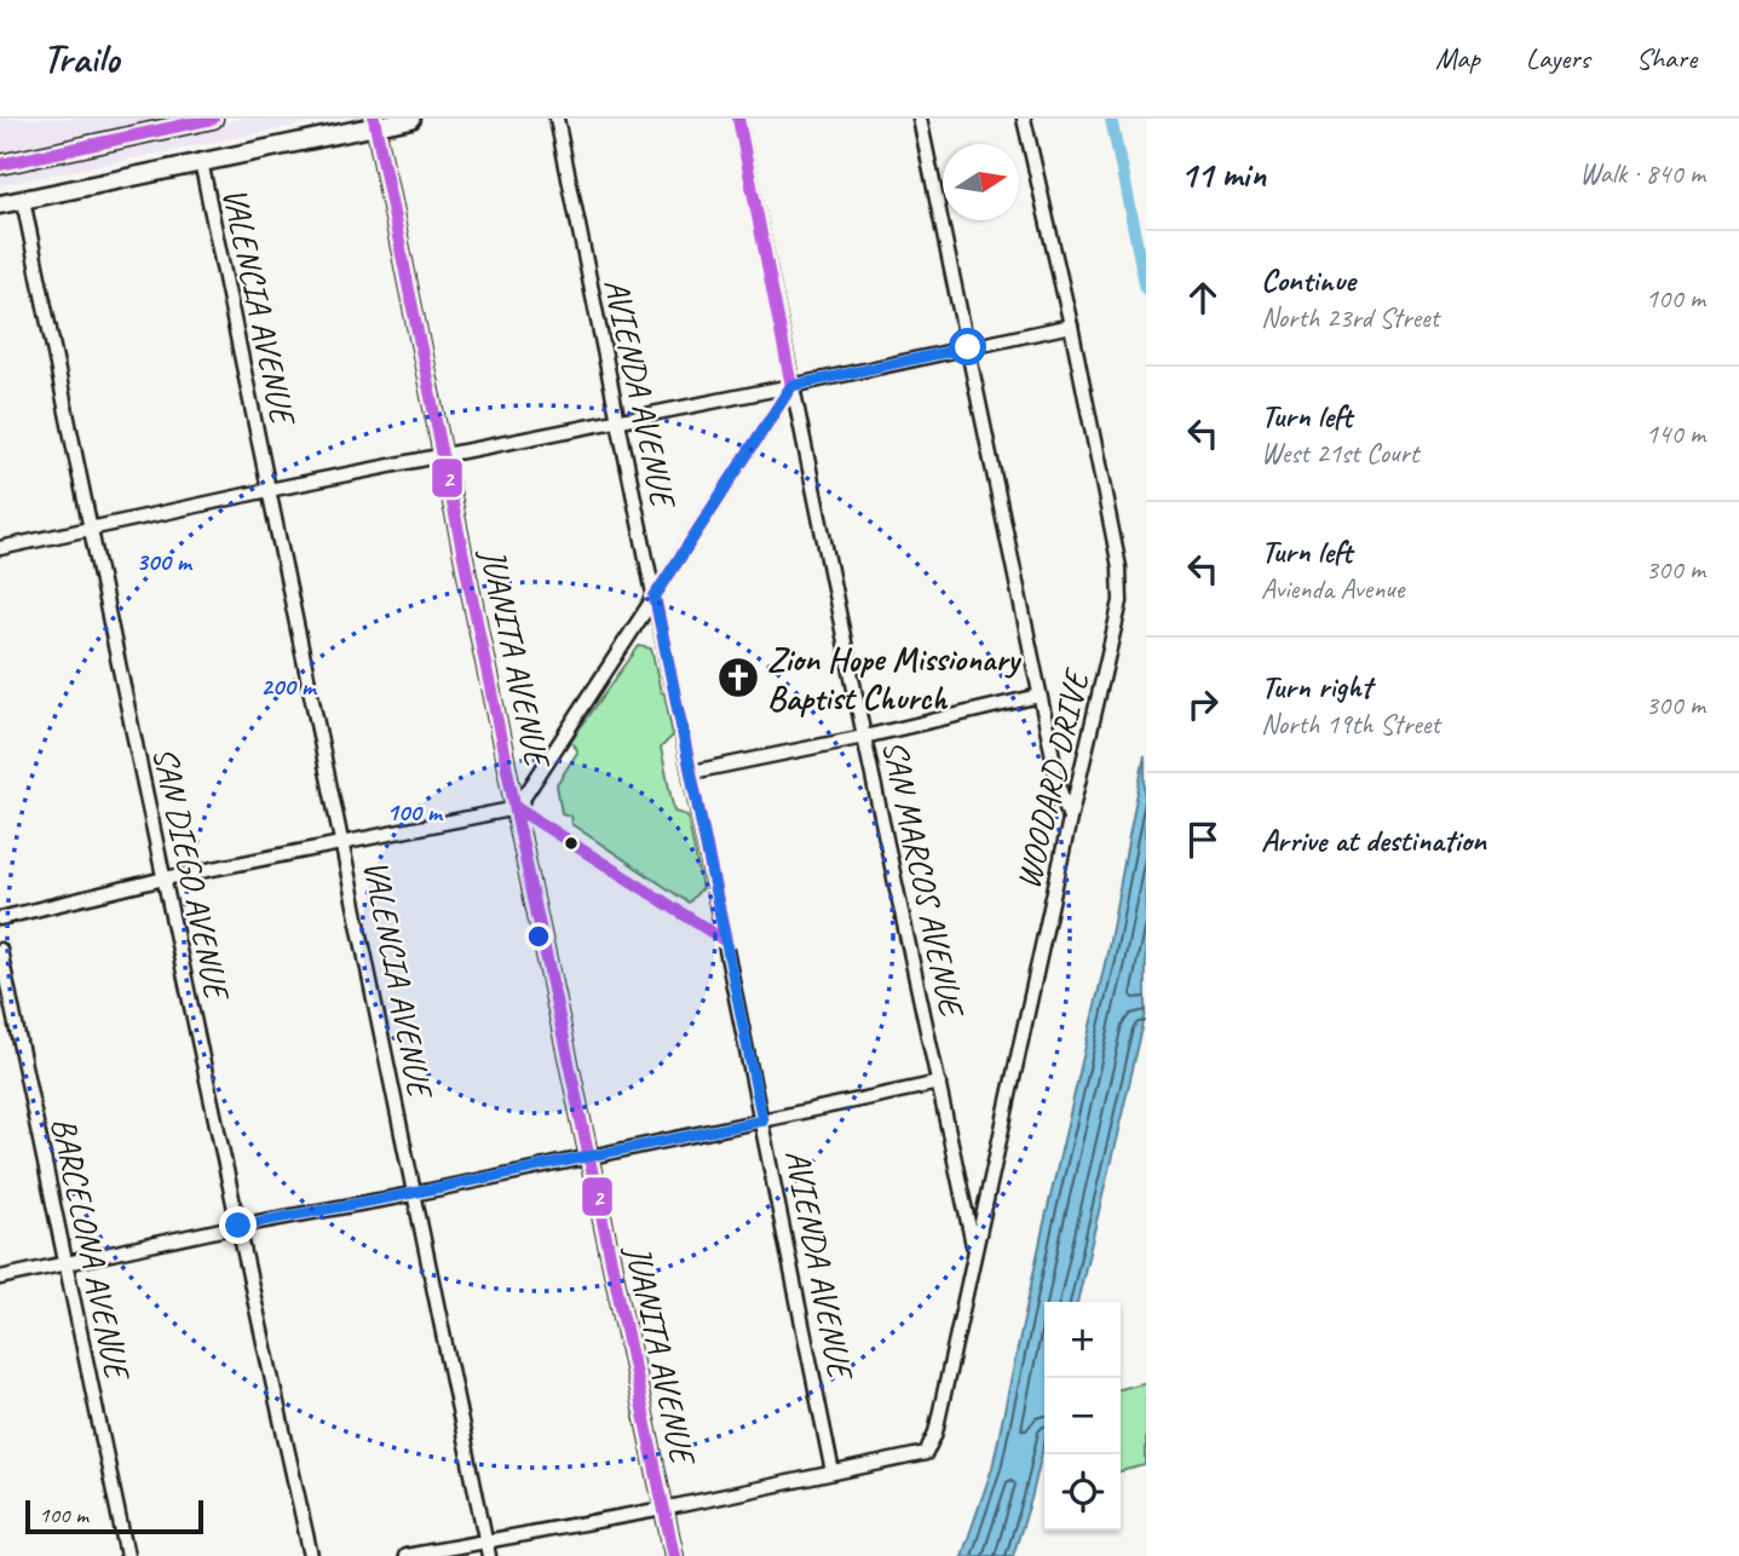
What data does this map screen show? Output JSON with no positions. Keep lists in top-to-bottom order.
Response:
{
  "streets": {
    "street": [
      "VALENCIA AVENUE",
      "AVIENDA AVENUE",
      "JUANITA AVENUE",
      "WOODARD DRIVE",
      "SAN DIEGO AVENUE",
      "SAN MARCOS AVENUE",
      "BARCELONA AVENUE"
    ]
  },
  "crossings": [
    ["AVIENDA AVENUE", "WOODARD DRIVE"],
    ["WOODARD DRIVE", "SAN MARCOS AVENUE"]
  ],
  "places": {
    "church": ["Zion Hope Missionary Baptist Church"]
  },
  "lines": ["transit line 2"],
  "scale_bar": "100 m",
  "north": "right",
  "page": {
    "header": "Trailo",
    "nav": ["Map", "Layers", "Share"],
    "heading": ["11 min", "Walk · 840 m"],
    "list": [
      ["Continue", "North 23rd Street", "100 m"],
      ["Turn left", "West 21st Court", "140 m"],
      ["Turn left", "Avienda Avenue", "300 m"],
      ["Turn right", "North 19th Street", "300 m"],
      "Arrive at destination"
    ],
    "map_buttons": ["+", "−"],
    "scale": "100 m"
  },
  "rings": ["300 m", "200 m", "100 m"]
}
